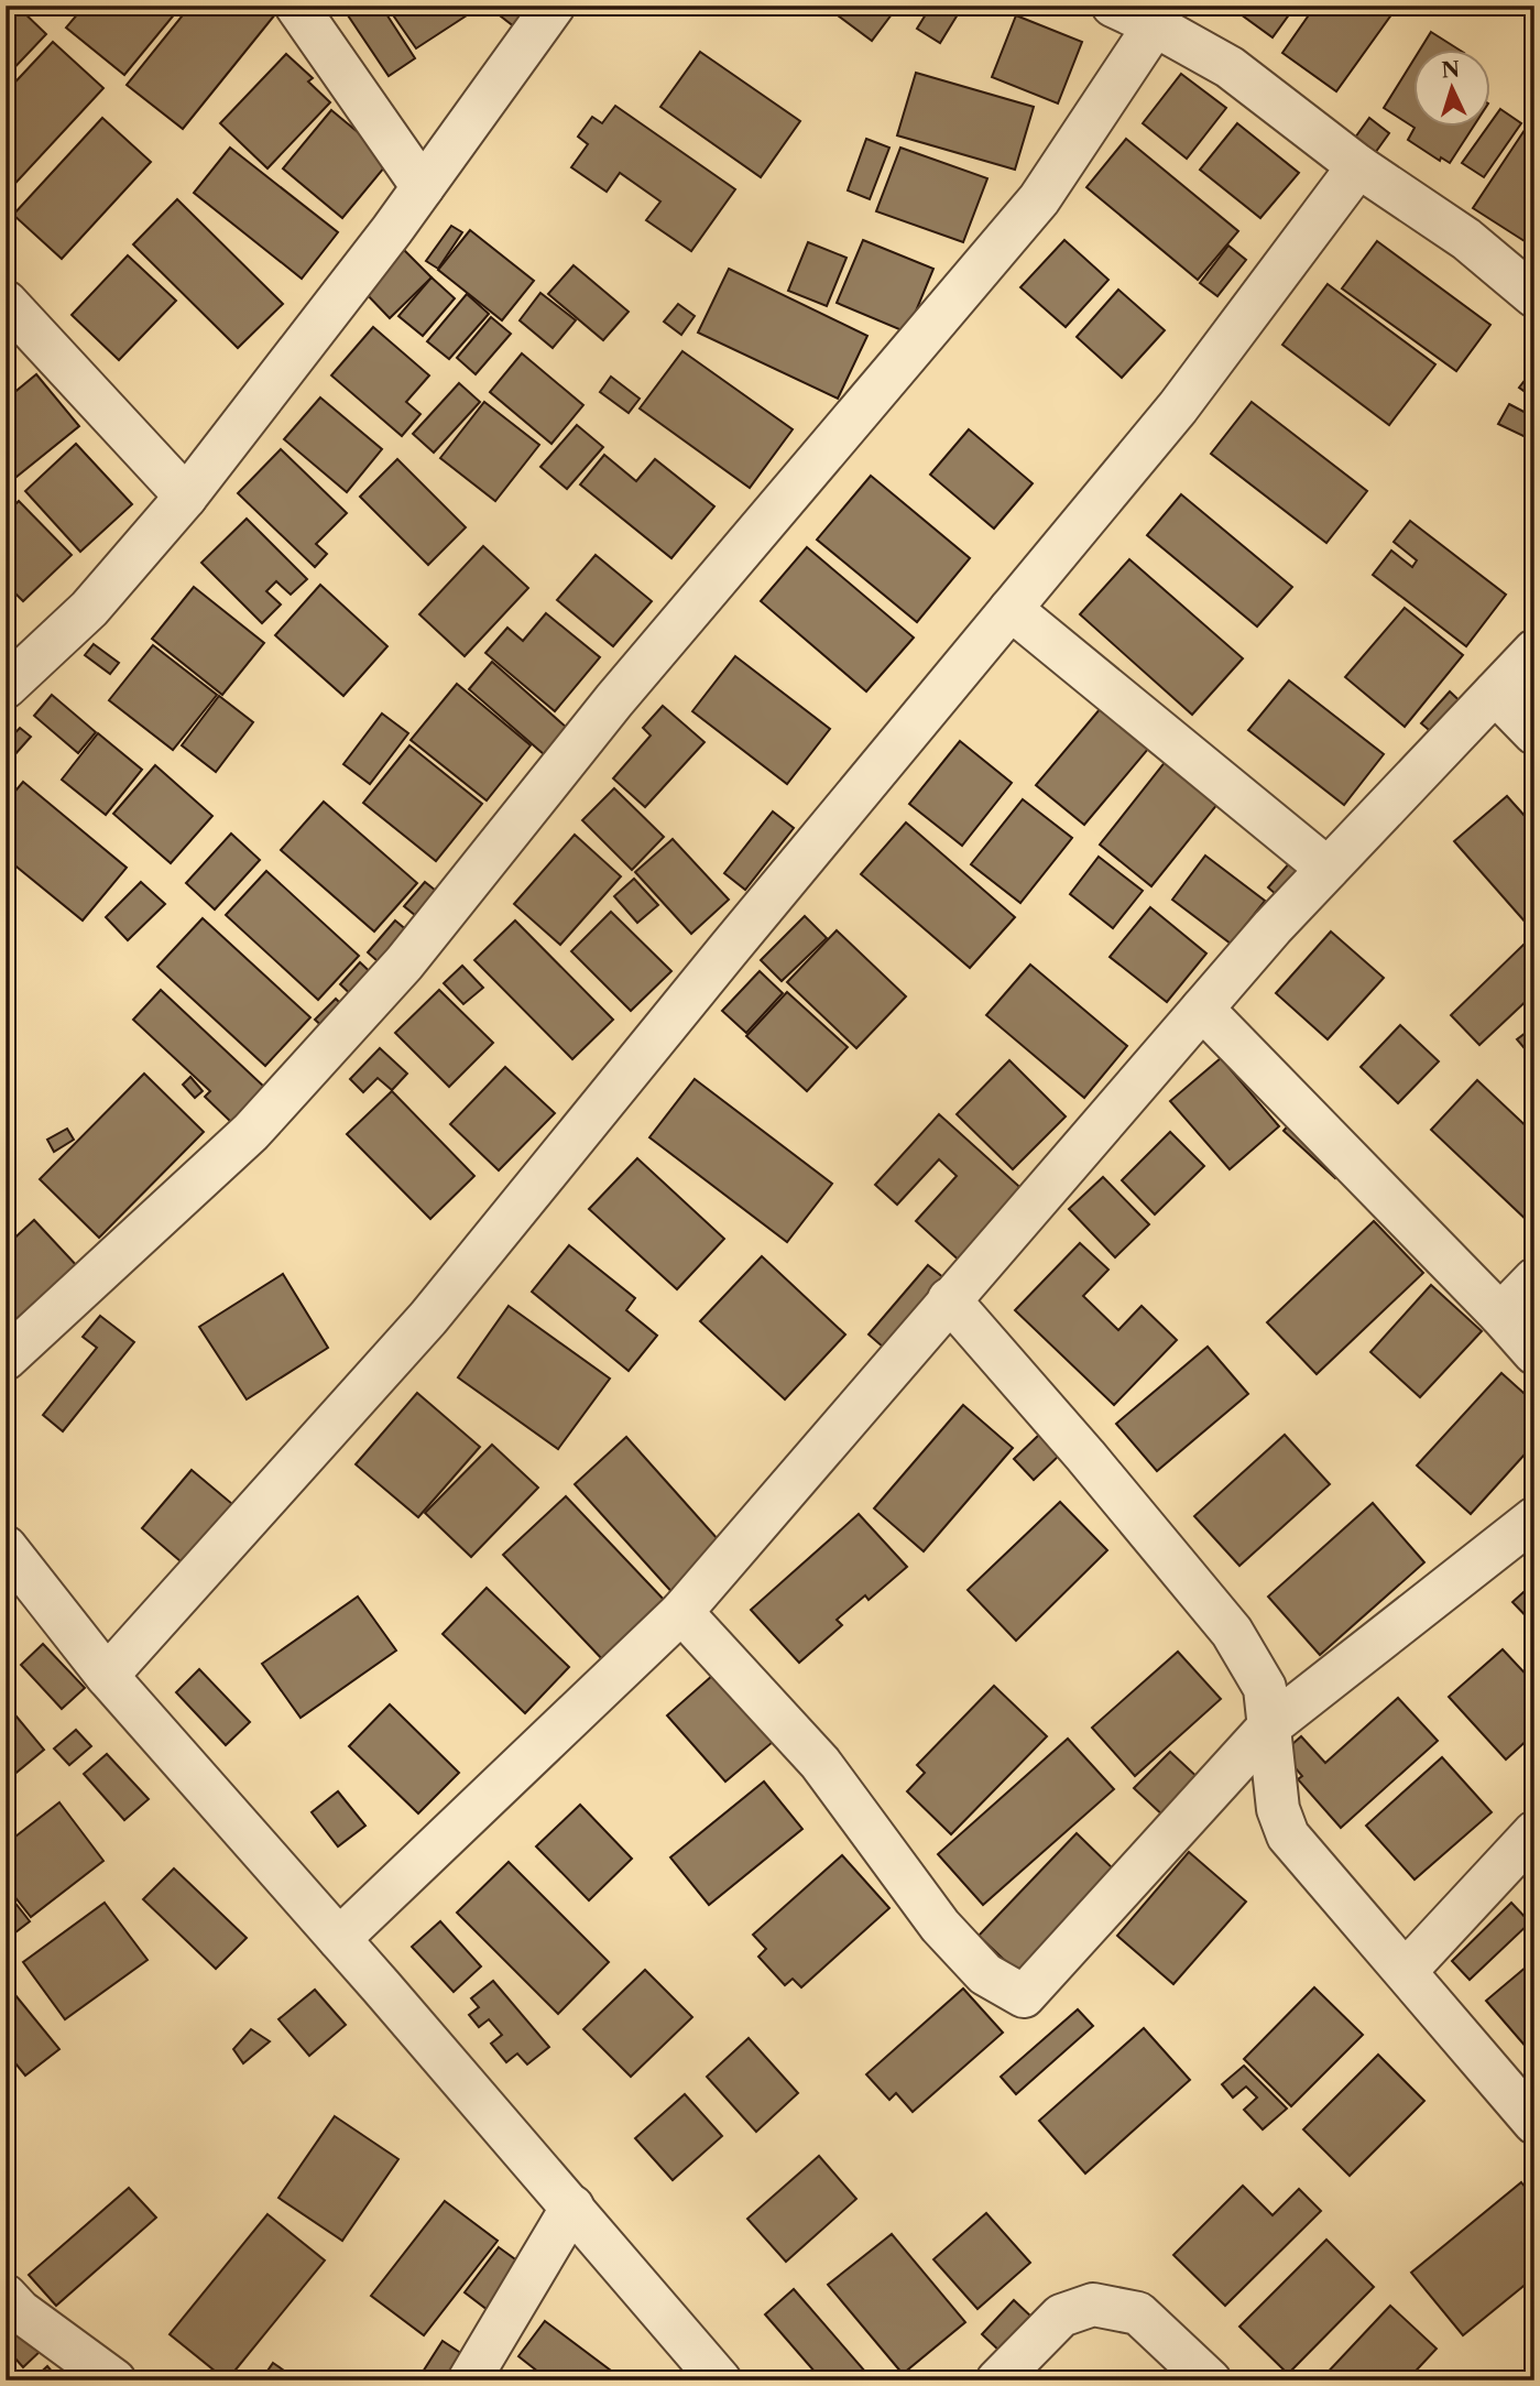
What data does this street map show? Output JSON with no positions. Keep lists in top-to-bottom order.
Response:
{
  "north": "top"
}
